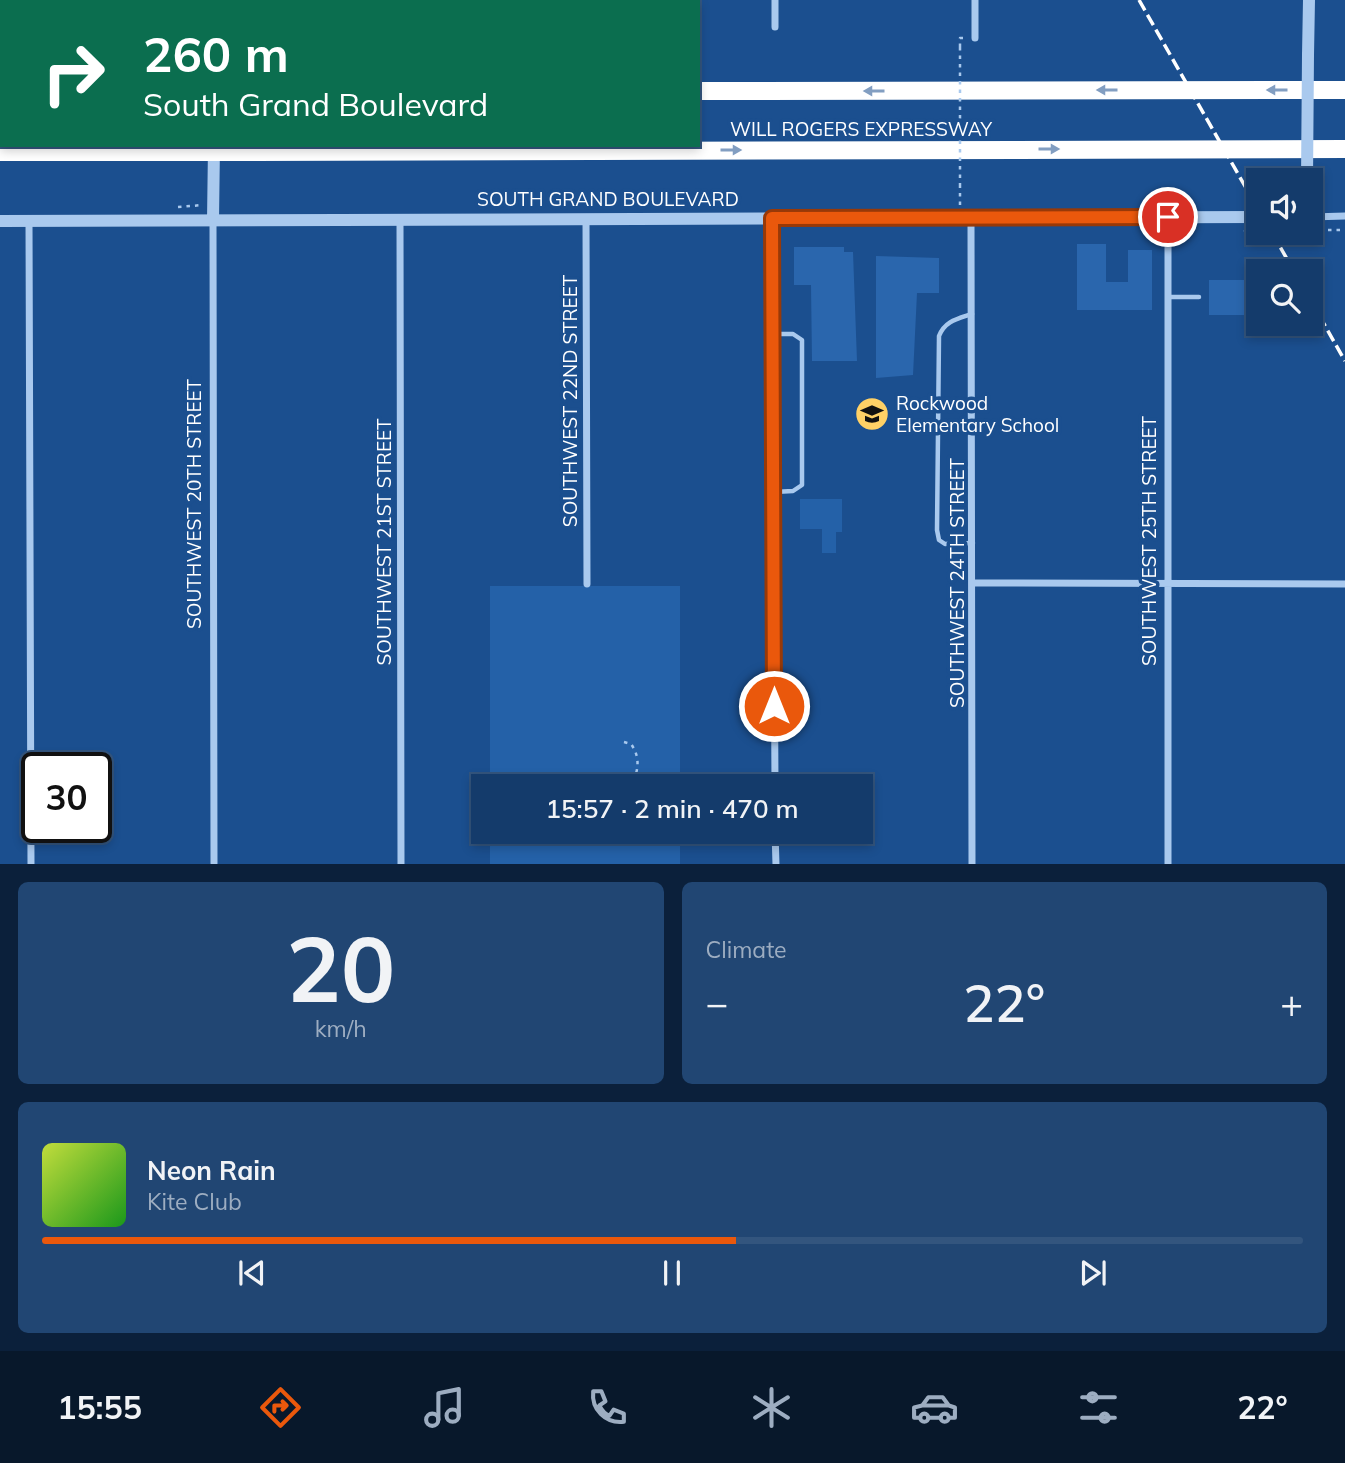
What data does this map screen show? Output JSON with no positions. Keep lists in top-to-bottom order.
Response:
{
  "streets": {
    "highway": ["WILL ROGERS EXPRESSWAY"],
    "street": [
      "SOUTH GRAND BOULEVARD",
      "SOUTHWEST 22ND STREET",
      "SOUTHWEST 20TH STREET",
      "SOUTHWEST 25TH STREET",
      "SOUTHWEST 21ST STREET",
      "SOUTHWEST 24TH STREET"
    ]
  },
  "crossings": [
    ["SOUTH GRAND BOULEVARD", "SOUTHWEST 22ND STREET"],
    ["SOUTH GRAND BOULEVARD", "SOUTHWEST 20TH STREET"],
    ["SOUTH GRAND BOULEVARD", "SOUTHWEST 25TH STREET"],
    ["SOUTH GRAND BOULEVARD", "SOUTHWEST 21ST STREET"],
    ["SOUTH GRAND BOULEVARD", "SOUTHWEST 24TH STREET"]
  ],
  "places": {
    "school or university": ["Rockwood Elementary School"]
  },
  "page": {
    "turn": ["260 m", "South Grand Boulevard"],
    "limit": "30",
    "trip": "15:57 · 2 min · 470 m",
    "tile": [
      ["20", "km/h"],
      "Climate"
    ],
    "heat": ["−", "22°", "+"],
    "song": ["Neon Rain", "Kite Club"],
    "tabs": ["15:55", "22°"]
  }
}
